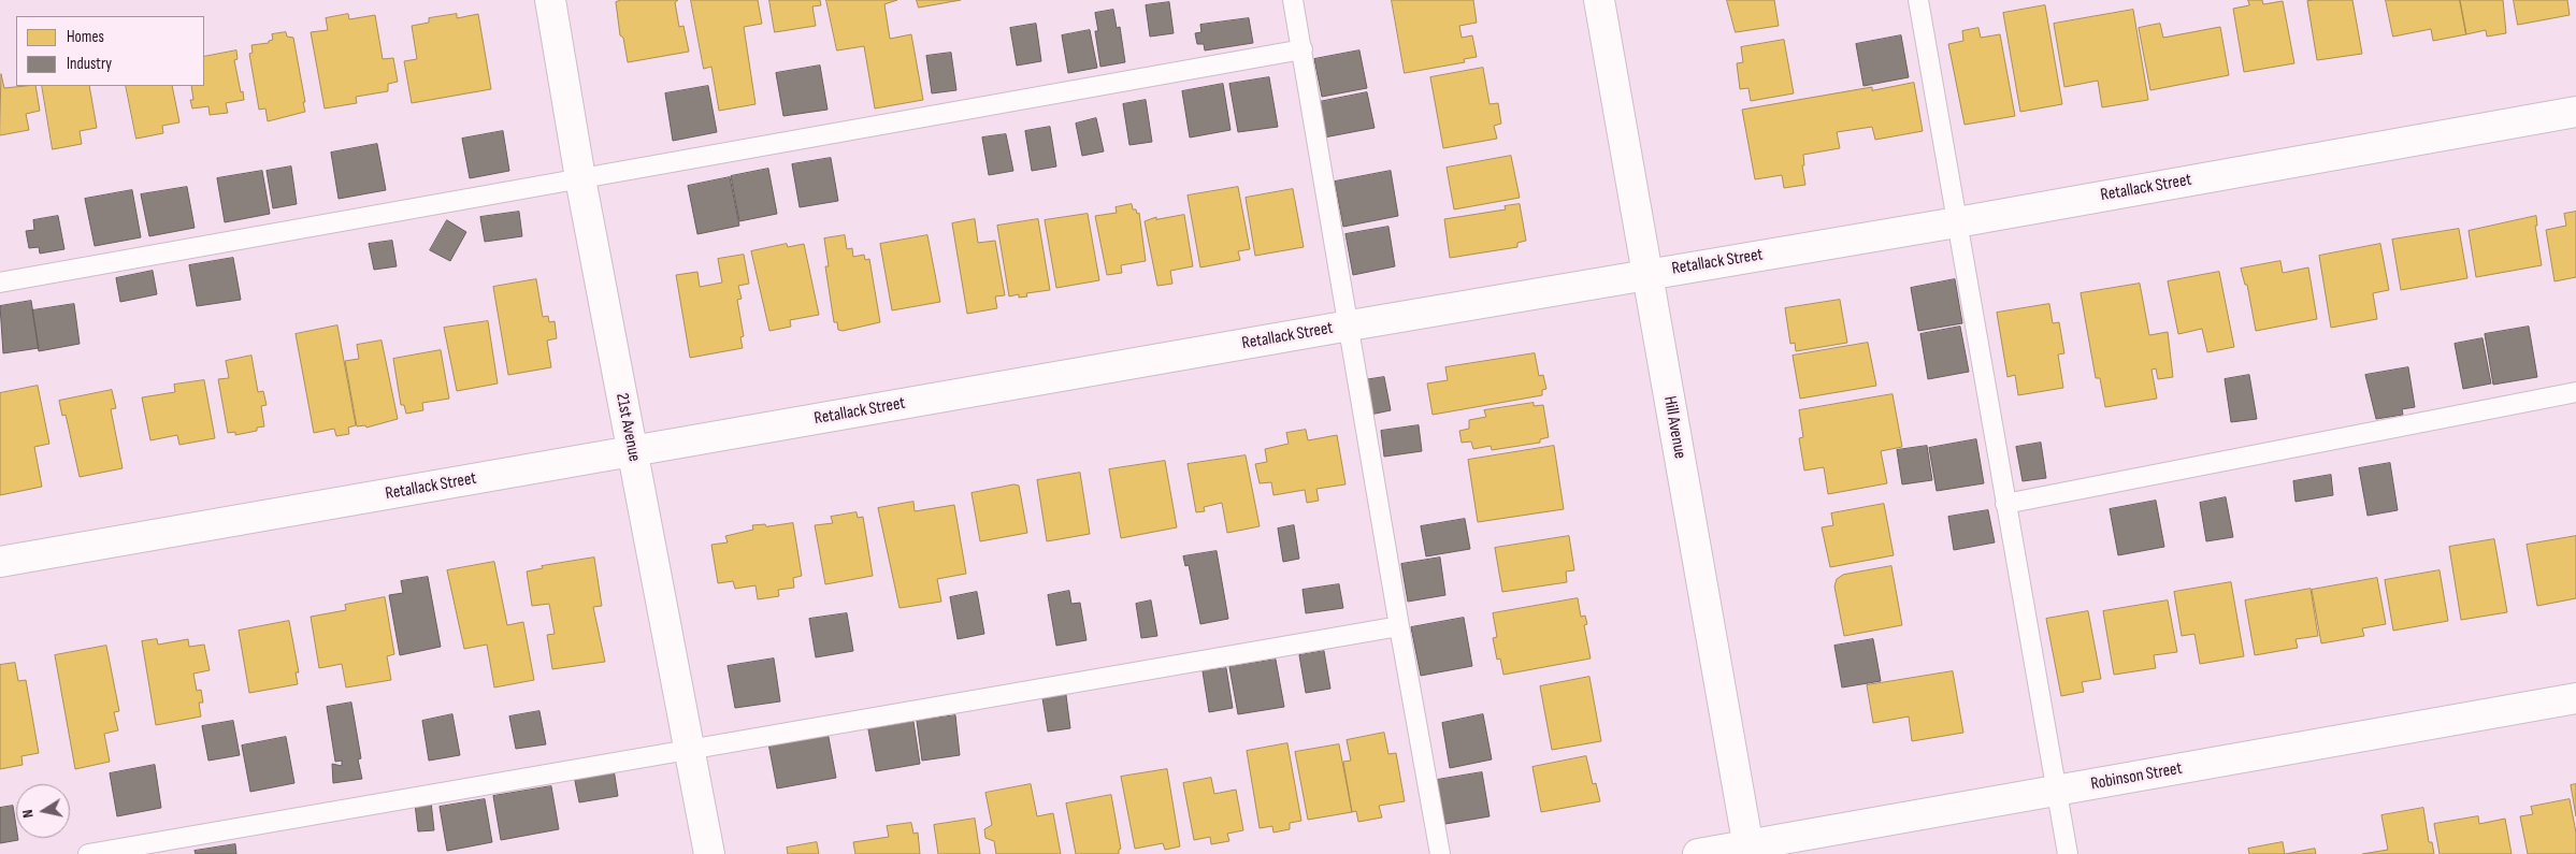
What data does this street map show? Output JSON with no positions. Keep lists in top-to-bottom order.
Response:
{
  "streets": {
    "street": [
      "Retallack Street",
      "21st Avenue",
      "Hill Avenue",
      "Robinson Street"
    ]
  },
  "crossings": [
    ["Retallack Street", "21st Avenue"],
    ["Retallack Street", "Hill Avenue"],
    ["Hill Avenue", "Robinson Street"]
  ],
  "legend": ["Homes", "Industry"],
  "north": "left"
}
